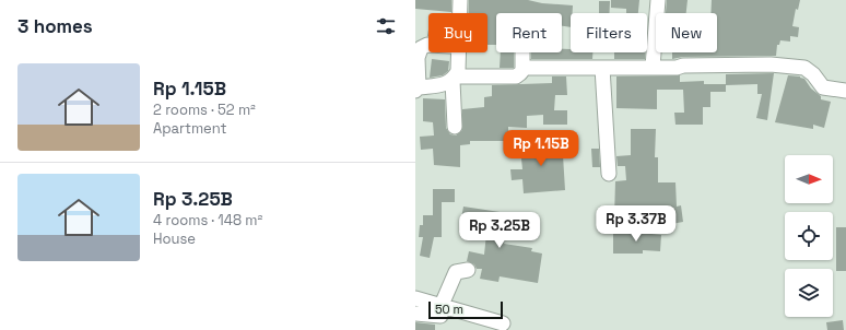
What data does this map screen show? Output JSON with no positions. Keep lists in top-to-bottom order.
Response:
{
  "scale_bar": "50 m",
  "north": "right",
  "page": {
    "heading": "3 homes",
    "chip": [
      "Buy",
      "Rent",
      "Filters",
      "New"
    ],
    "list": [
      {
        "name": "Rp 1.15B",
        "note": "2 rooms · 52 m² · Apartment"
      },
      {
        "name": "Rp 3.25B",
        "note": "4 rooms · 148 m² · House"
      }
    ],
    "price": ["Rp 1.15B", "Rp 3.37B", "Rp 3.25B"],
    "scale": "50 m"
  }
}
